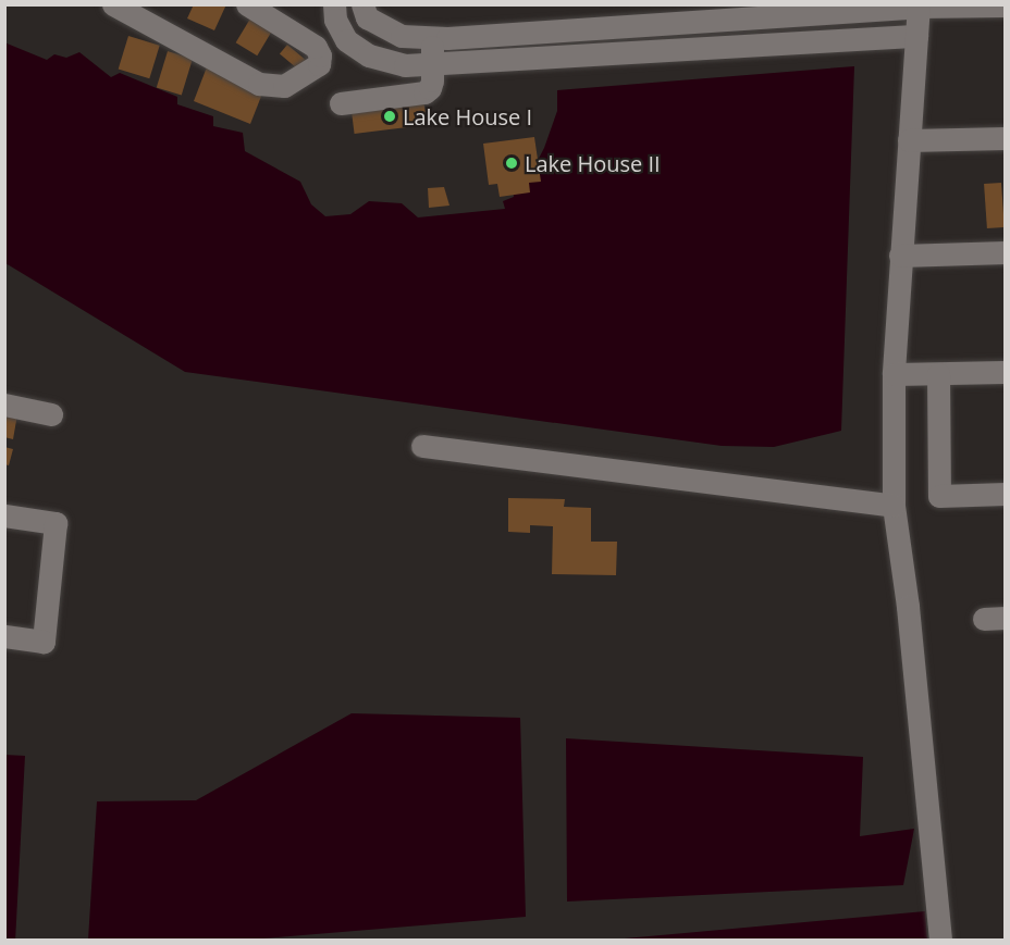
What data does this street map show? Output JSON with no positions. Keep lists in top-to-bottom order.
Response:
{
  "places": ["Lake House I", "Lake House II"]
}
